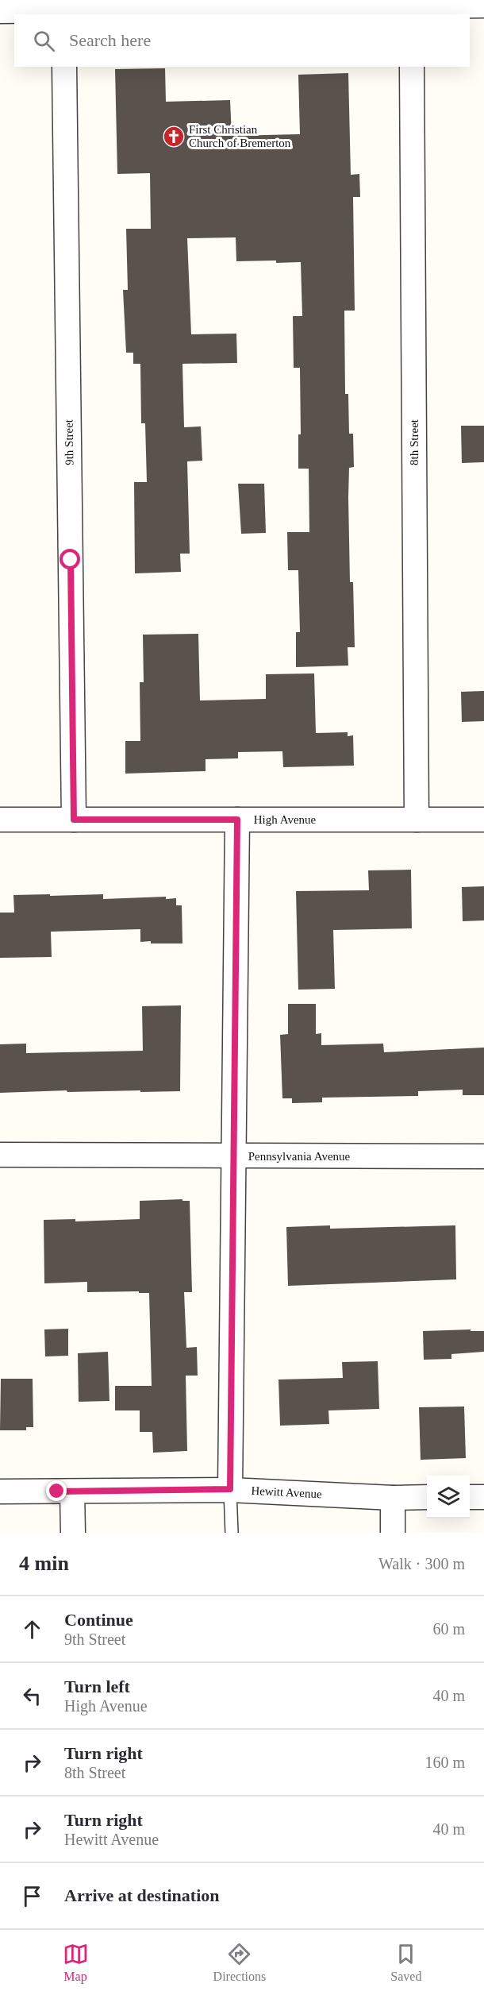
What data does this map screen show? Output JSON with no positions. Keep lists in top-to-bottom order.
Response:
{
  "streets": {
    "street": [
      "9th Street",
      "8th Street",
      "High Avenue",
      "Pennsylvania Avenue",
      "Hewitt Avenue"
    ]
  },
  "crossings": [
    ["9th Street", "High Avenue"],
    ["8th Street", "High Avenue"]
  ],
  "places": {
    "church": ["First Christian Church of Bremerton"]
  },
  "page": {
    "search": "Search here",
    "heading": ["4 min", "Walk · 300 m"],
    "list": [
      ["Continue", "9th Street", "60 m"],
      ["Turn left", "High Avenue", "40 m"],
      ["Turn right", "8th Street", "160 m"],
      ["Turn right", "Hewitt Avenue", "40 m"],
      "Arrive at destination"
    ],
    "nav": ["Map", "Directions", "Saved"]
  }
}
